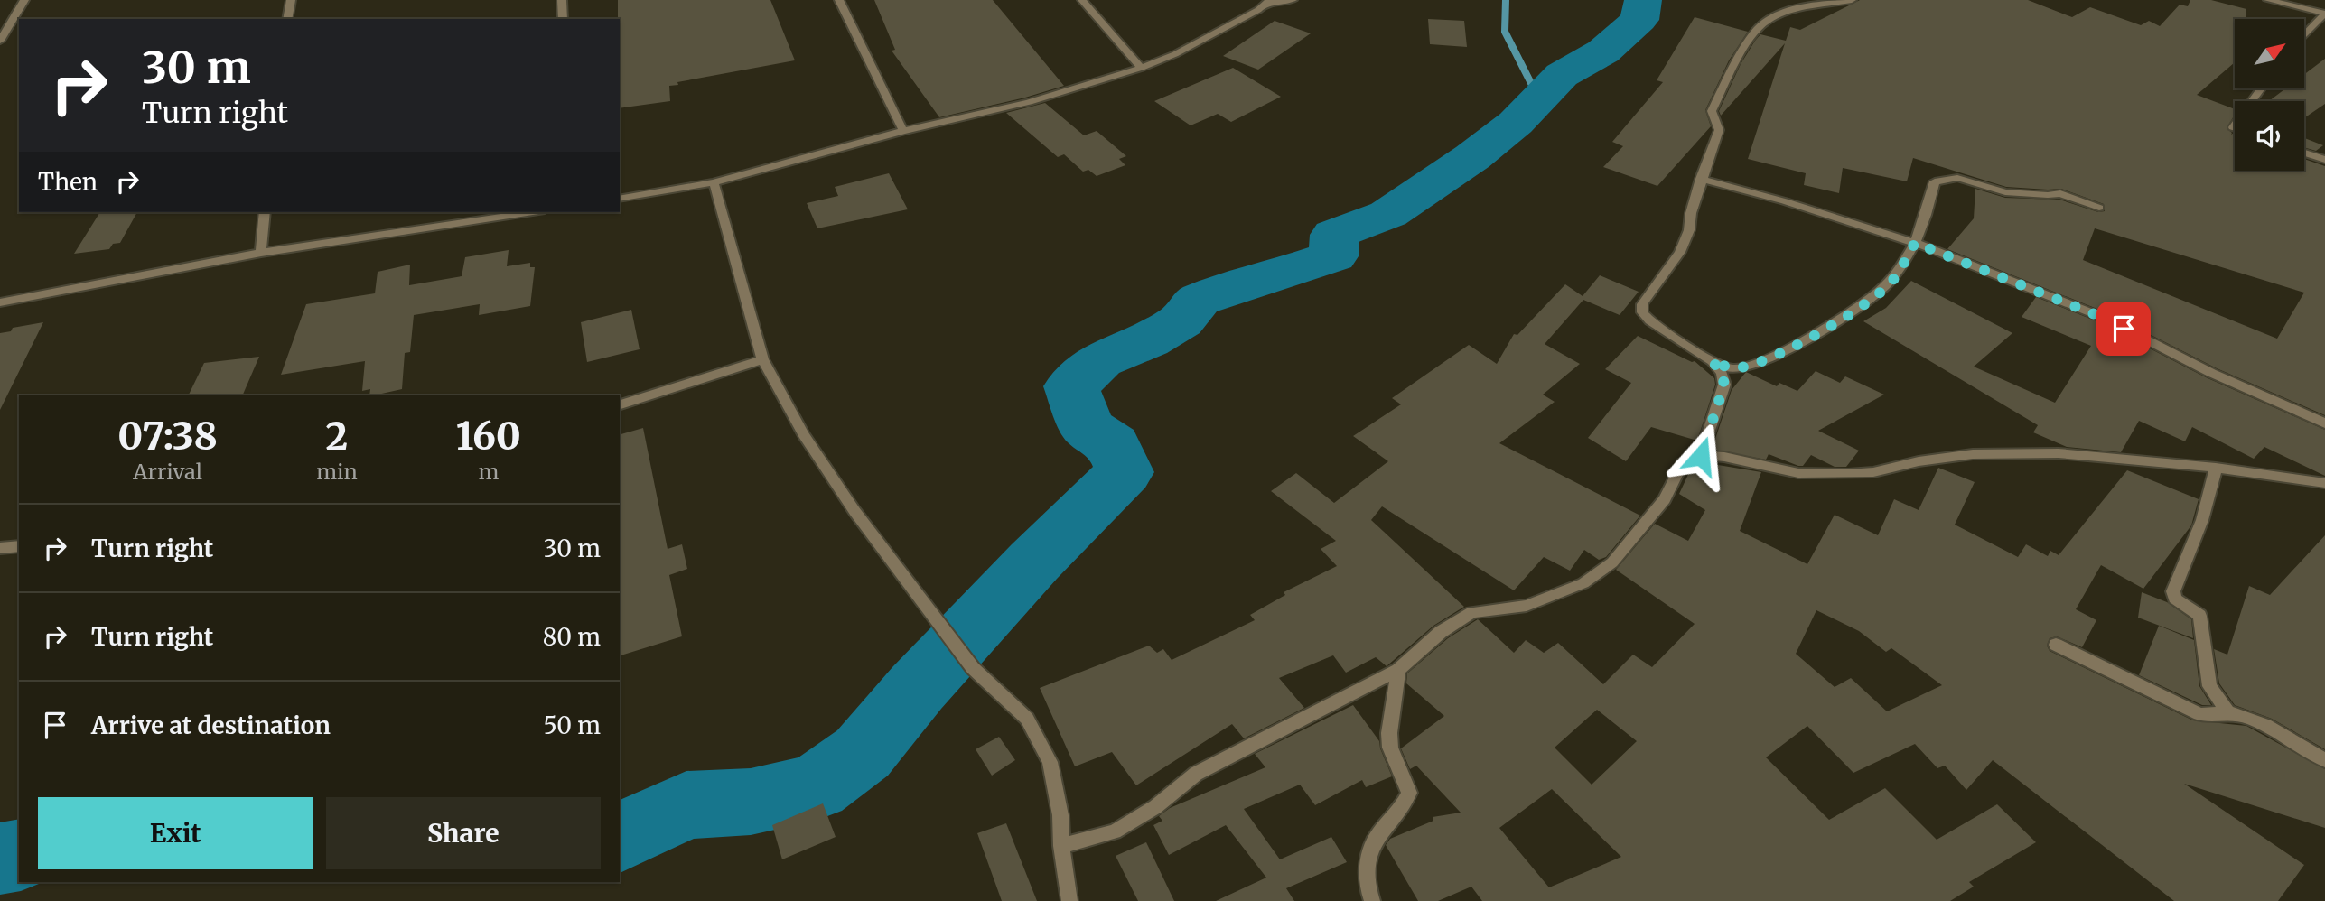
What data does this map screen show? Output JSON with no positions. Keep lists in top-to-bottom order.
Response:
{
  "north": "top right",
  "page": {
    "turn": ["30 m", "Turn right"],
    "then": "Then",
    "eta": [
      "07:38",
      "Arrival",
      "2",
      "min",
      "160",
      "m"
    ],
    "list": [
      {
        "name": "Turn right",
        "value": "30 m"
      },
      {
        "name": "Turn right",
        "value": "80 m"
      },
      {
        "name": "Arrive at destination",
        "value": "50 m"
      }
    ],
    "buttons": ["Exit", "Share"]
  }
}
